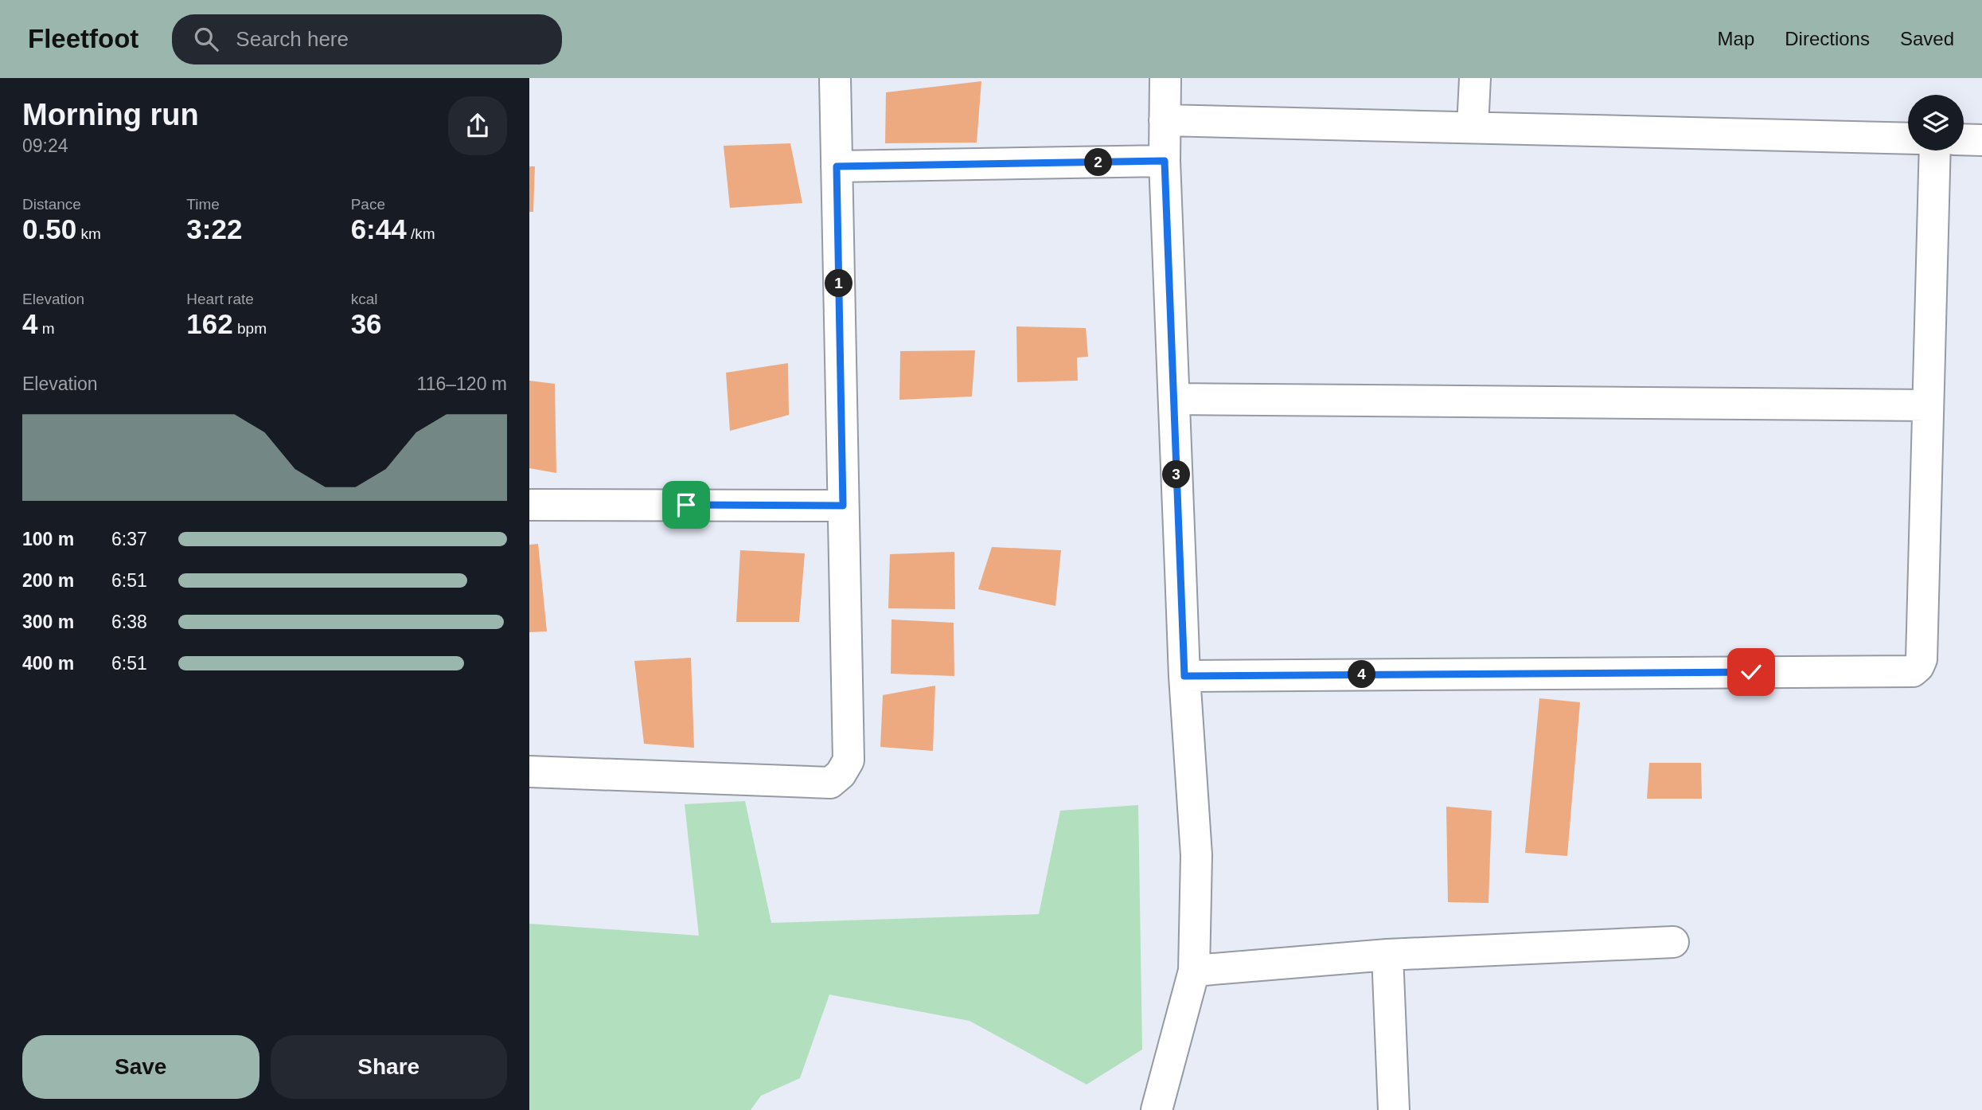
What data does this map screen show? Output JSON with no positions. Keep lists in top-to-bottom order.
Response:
{
  "page": {
    "header": "Fleetfoot",
    "search": "Search here",
    "nav": ["Map", "Directions", "Saved"],
    "heading": ["Morning run", "09:24"],
    "pins": [
      "2",
      "1",
      "3",
      "4"
    ],
    "stats": [
      ["Distance", "0.50 km"],
      ["Time", "3:22"],
      ["Pace", "6:44 /km"],
      ["Elevation", "4 m"],
      ["Heart rate", "162 bpm"],
      ["kcal", "36"]
    ],
    "chart": ["Elevation", "116–120 m"],
    "list": [
      {
        "name": "100 m",
        "note": "6:37"
      },
      {
        "name": "200 m",
        "note": "6:51"
      },
      {
        "name": "300 m",
        "note": "6:38"
      },
      {
        "name": "400 m",
        "note": "6:51"
      }
    ],
    "buttons": ["Save", "Share"]
  }
}
